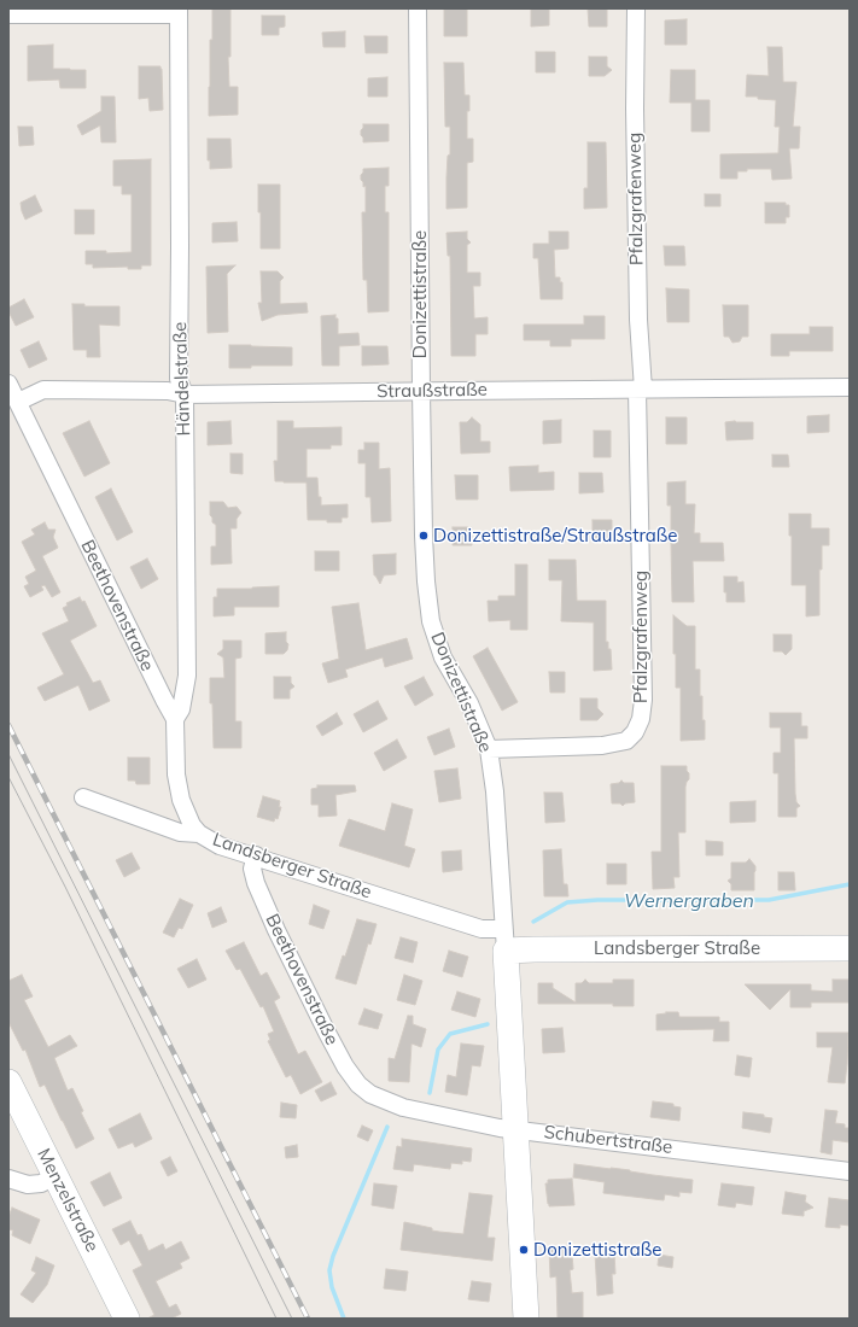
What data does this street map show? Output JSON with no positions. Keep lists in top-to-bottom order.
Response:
{
  "streets": {
    "street": [
      "Pfalzgrafenweg",
      "Donizettistraße",
      "Händelstraße",
      "Straußstraße",
      "Beethovenstraße",
      "Landsberger Straße",
      "Schubertstraße",
      "Menzelstraße"
    ]
  },
  "crossings": [
    ["Pfalzgrafenweg", "Donizettistraße"],
    ["Pfalzgrafenweg", "Straußstraße"],
    ["Donizettistraße", "Straußstraße"],
    ["Donizettistraße", "Landsberger Straße"],
    ["Donizettistraße", "Schubertstraße"],
    ["Händelstraße", "Straußstraße"],
    ["Händelstraße", "Beethovenstraße"],
    ["Straußstraße", "Beethovenstraße"],
    ["Beethovenstraße", "Landsberger Straße"],
    ["Beethovenstraße", "Schubertstraße"]
  ],
  "water": ["Wernergraben"],
  "places": ["Donizettistraße/Straußstraße", "Donizettistraße"]
}
